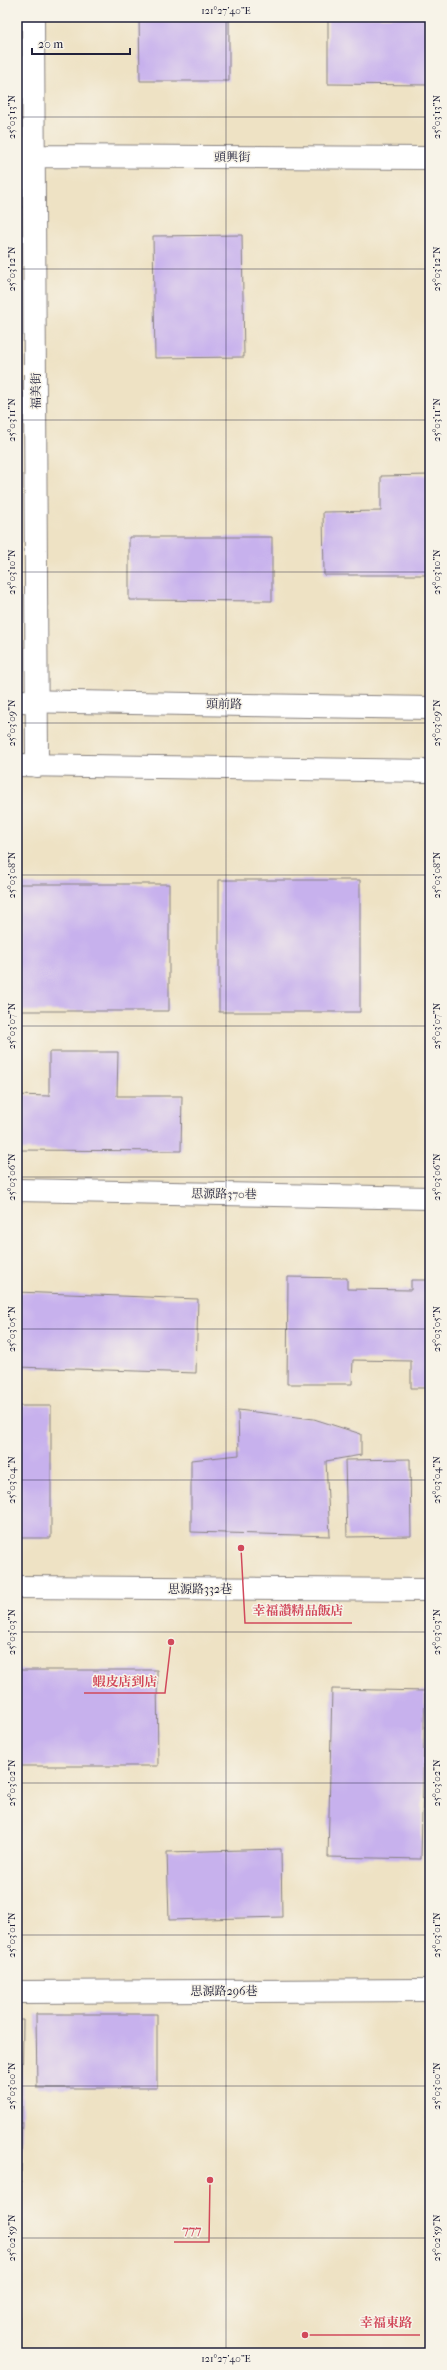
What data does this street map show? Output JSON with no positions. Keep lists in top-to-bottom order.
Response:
{
  "streets": {
    "street": [
      "頭興街",
      "福美街",
      "頭前路",
      "思源路370巷",
      "思源路332巷",
      "思源路296巷"
    ]
  },
  "crossings": [
    ["頭興街", "福美街"],
    ["福美街", "頭前路"]
  ],
  "places": [
    "幸福讚精品飯店",
    "蝦皮店到店",
    "777",
    "幸福東路"
  ],
  "scale_bar": "20 m",
  "coordinates": [
    "121°27'40\"E",
    "25°03'13\"N",
    "25°03'12\"N",
    "25°03'11\"N",
    "25°03'10\"N",
    "25°03'09\"N",
    "25°03'08\"N",
    "25°03'07\"N",
    "25°03'06\"N",
    "25°03'05\"N",
    "25°03'04\"N",
    "25°03'03\"N",
    "25°03'02\"N",
    "25°03'01\"N",
    "25°03'00\"N",
    "25°02'59\"N"
  ]
}
